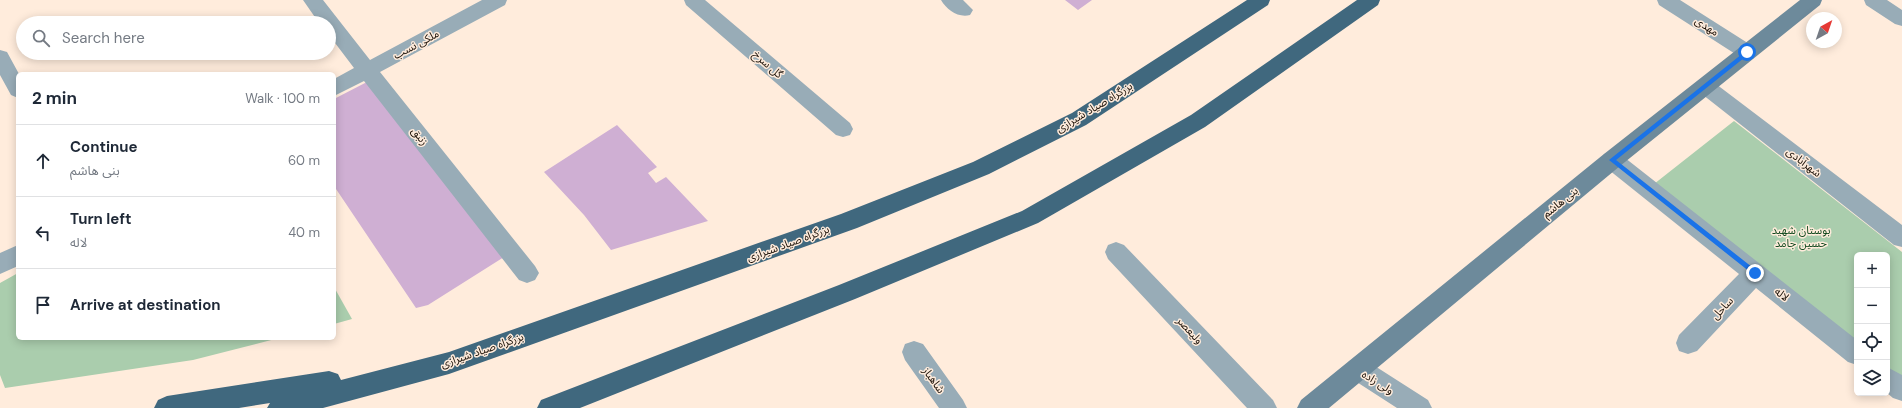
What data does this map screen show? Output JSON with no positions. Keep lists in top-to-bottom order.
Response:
{
  "streets": {
    "highway": ["بزرگراه صیاد شیرازی"],
    "main road": ["بنی هاشم"],
    "street": [
      "مهدی",
      "ملکی نسب",
      "گل سرخ",
      "زنبق",
      "شهرآبادی",
      "لاله",
      "ساحل",
      "ولیعصر",
      "شاهباز",
      "ولی زاده"
    ]
  },
  "crossings": [
    ["مهدی", "بنی هاشم"],
    ["ملکی نسب", "زنبق"],
    ["شهرآبادی", "بنی هاشم"],
    ["بنی هاشم", "لاله"],
    ["بنی هاشم", "ولی زاده"],
    ["لاله", "ساحل"]
  ],
  "parks": ["بوستان شهید حسین جامد"],
  "north": "top right",
  "page": {
    "search": "Search here",
    "heading": ["2 min", "Walk · 100 m"],
    "list": [
      ["Continue", "بنی هاشم", "60 m"],
      ["Turn left", "لاله", "40 m"],
      "Arrive at destination"
    ],
    "map_buttons": ["+", "−"]
  }
}
